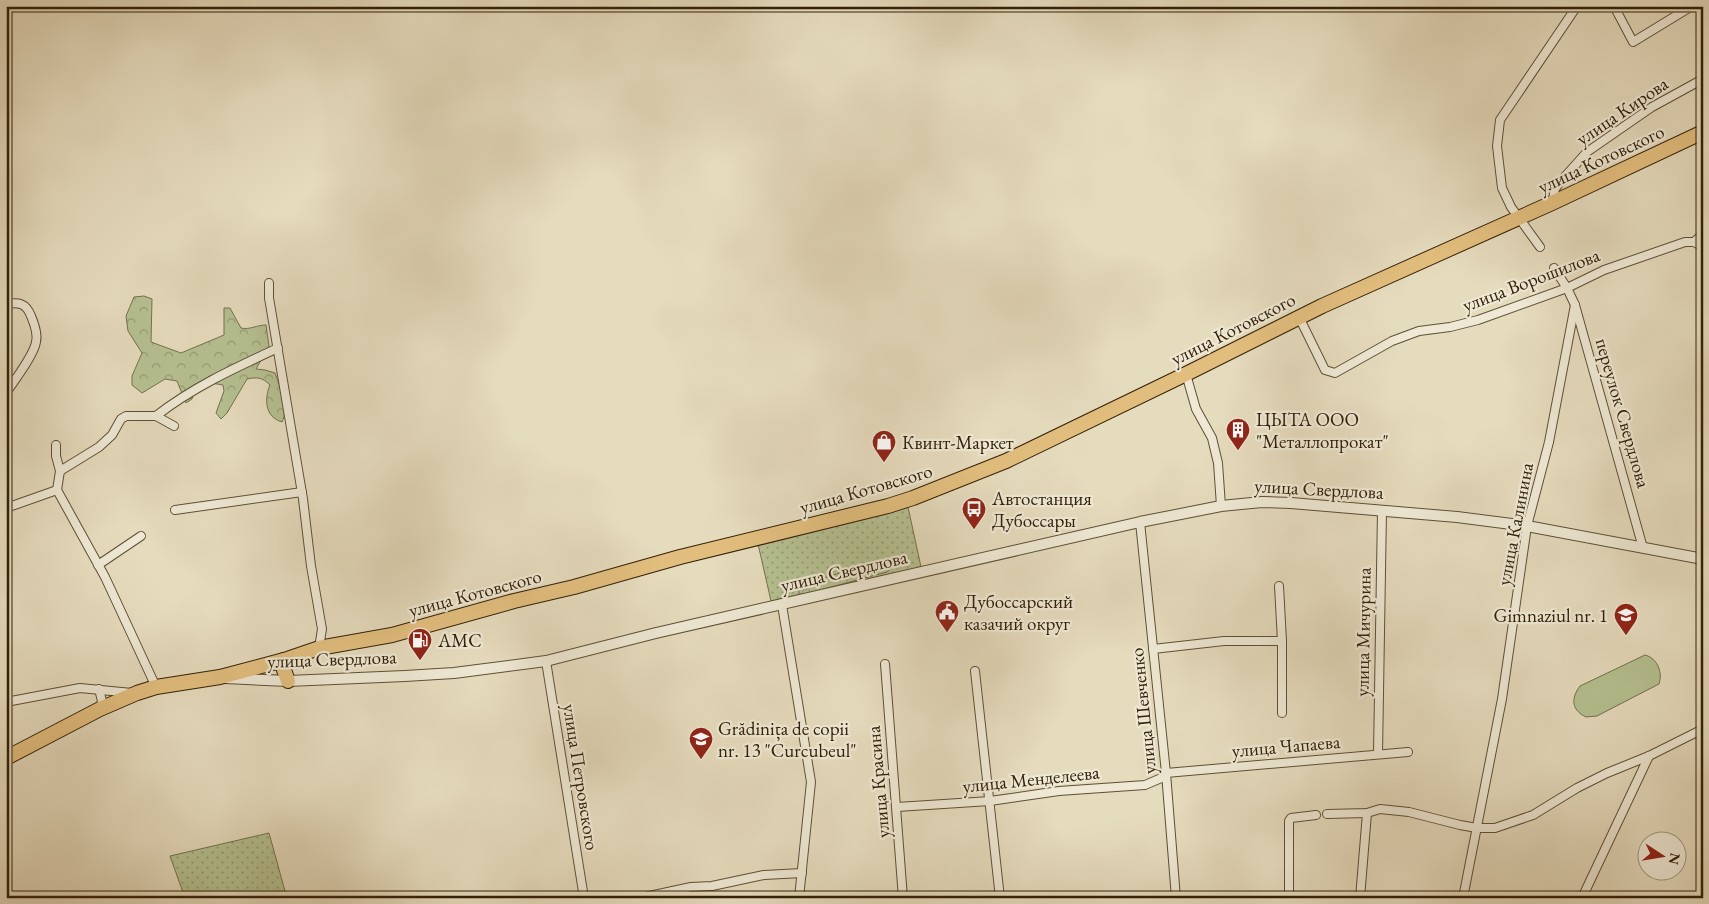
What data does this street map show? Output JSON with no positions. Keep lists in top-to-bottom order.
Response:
{
  "streets": {
    "highway": ["улица Котовского", "улица Свердлова"],
    "street": [
      "улица Кирова",
      "улица Ворошилова",
      "переулок Свердлова",
      "улица Калинина",
      "улица Мичурина",
      "улица Шевченко",
      "улица Чапаева",
      "улица Петровского",
      "улица Менделеева",
      "улица Красина"
    ]
  },
  "crossings": [
    ["улица Кирова", "улица Котовского"],
    ["улица Котовского", "улица Ворошилова"],
    ["улица Котовского", "улица Свердлова"],
    ["улица Ворошилова", "переулок Свердлова"],
    ["переулок Свердлова", "улица Свердлова"],
    ["переулок Свердлова", "улица Калинина"],
    ["улица Свердлова", "улица Калинина"],
    ["улица Свердлова", "улица Мичурина"],
    ["улица Свердлова", "улица Шевченко"],
    ["улица Свердлова", "улица Петровского"],
    ["улица Мичурина", "улица Чапаева"],
    ["улица Шевченко", "улица Чапаева"],
    ["улица Шевченко", "улица Менделеева"],
    ["улица Чапаева", "улица Менделеева"],
    ["улица Менделеева", "улица Красина"]
  ],
  "places": {
    "building": ["ЦЫТА ООО \"Металлопрокат\""],
    "shop": ["Квинт-Маркет"],
    "bus stop": ["Автостанция Дубоссары"],
    "public building": ["Дубоссарский казачий округ"],
    "school or university": ["Gimnaziul nr. 1", "Grădinița de copii nr. 13 \"Curcubeul\""],
    "fuel station": ["AMC"]
  },
  "north": "right"
}
